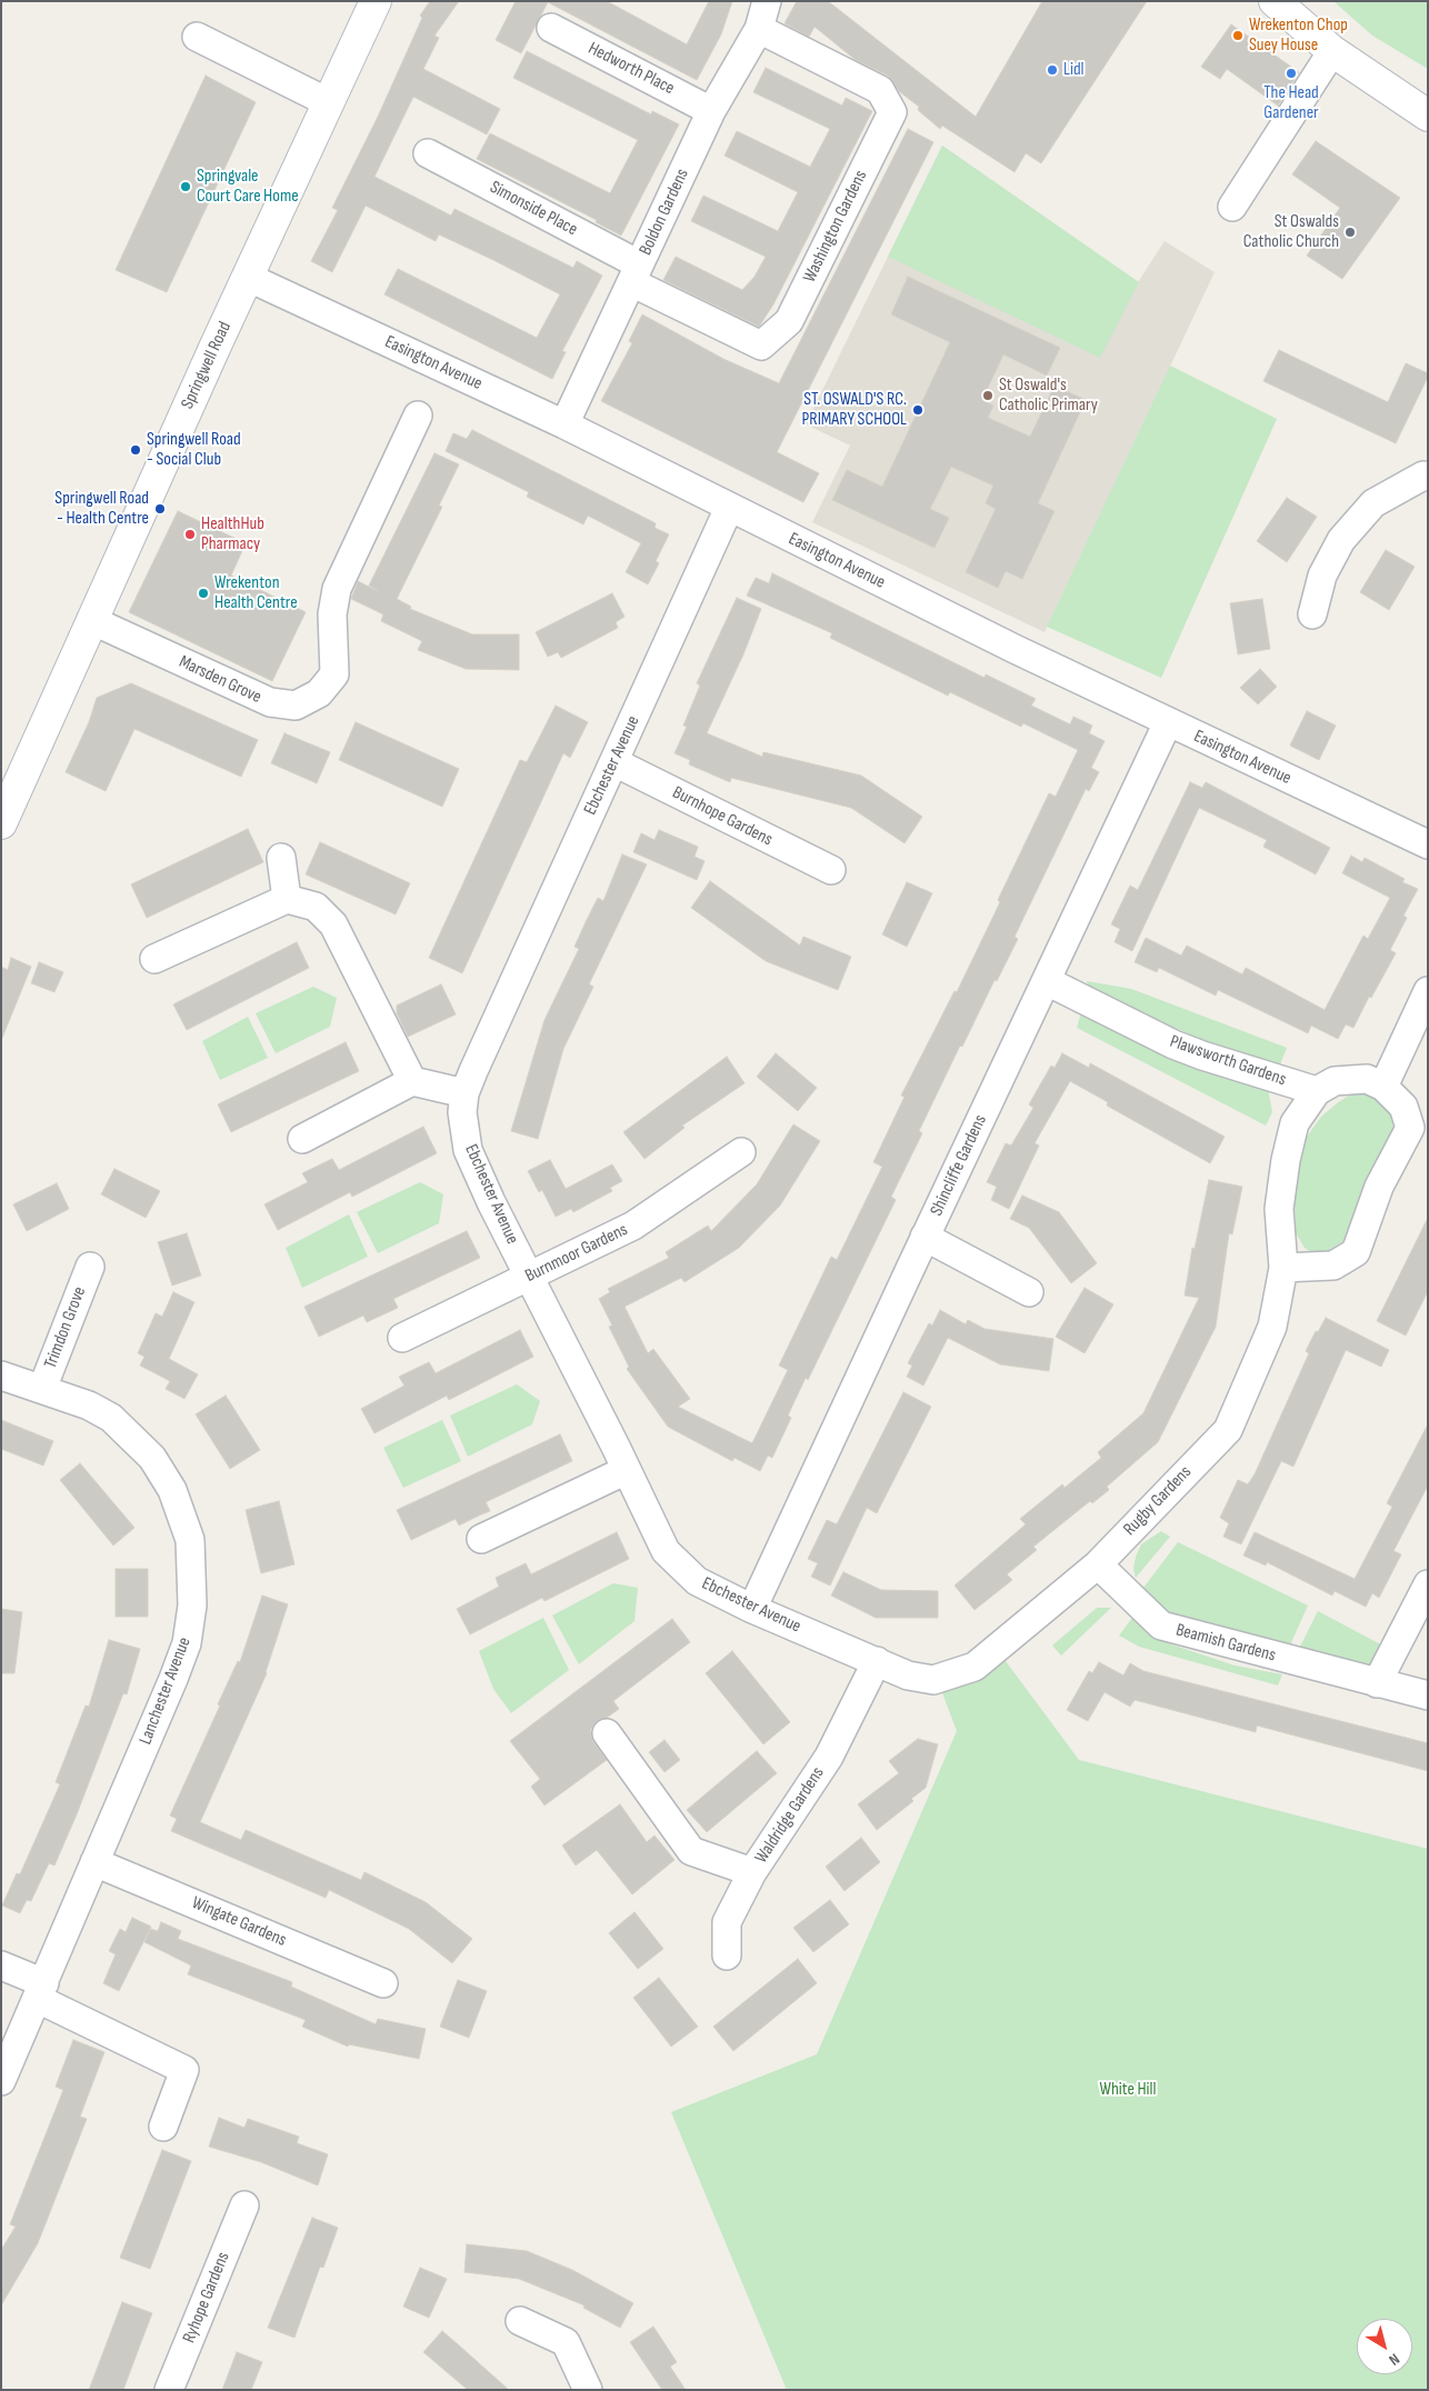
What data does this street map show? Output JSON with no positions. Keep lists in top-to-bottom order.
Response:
{
  "streets": {
    "main road": ["Springwell Road"],
    "street": [
      "Hedworth Place",
      "Simonside Place",
      "Boldon Gardens",
      "Washington Gardens",
      "Easington Avenue",
      "Marsden Grove",
      "Ebchester Avenue",
      "Burnhope Gardens",
      "Plawsworth Gardens",
      "Shincliffe Gardens",
      "Burnmoor Gardens",
      "Trimdon Grove",
      "Rugby Gardens",
      "Beamish Gardens",
      "Lanchester Avenue",
      "Waldridge Gardens",
      "Wingate Gardens",
      "Ryhope Gardens"
    ]
  },
  "crossings": [
    ["Hedworth Place", "Boldon Gardens"],
    ["Simonside Place", "Boldon Gardens"],
    ["Simonside Place", "Washington Gardens"],
    ["Boldon Gardens", "Washington Gardens"],
    ["Boldon Gardens", "Easington Avenue"],
    ["Easington Avenue", "Springwell Road"],
    ["Easington Avenue", "Ebchester Avenue"],
    ["Easington Avenue", "Shincliffe Gardens"],
    ["Springwell Road", "Marsden Grove"],
    ["Ebchester Avenue", "Burnhope Gardens"],
    ["Ebchester Avenue", "Shincliffe Gardens"],
    ["Ebchester Avenue", "Burnmoor Gardens"],
    ["Ebchester Avenue", "Rugby Gardens"],
    ["Ebchester Avenue", "Waldridge Gardens"],
    ["Plawsworth Gardens", "Shincliffe Gardens"],
    ["Plawsworth Gardens", "Rugby Gardens"],
    ["Trimdon Grove", "Lanchester Avenue"],
    ["Rugby Gardens", "Beamish Gardens"],
    ["Lanchester Avenue", "Wingate Gardens"]
  ],
  "parks": ["White Hill"],
  "places": [
    "Wrekenton Chop Suey House",
    "Lidl",
    "The Head Gardener",
    "Springvale Court Care Home",
    "St Oswalds Catholic Church",
    "St Oswald's Catholic Primary",
    "ST. OSWALD'S RC. PRIMARY SCHOOL",
    "Springwell Road - Social Club",
    "Springwell Road - Health Centre",
    "HealthHub Pharmacy",
    "Wrekenton Health Centre"
  ],
  "north": "bottom right"
}
